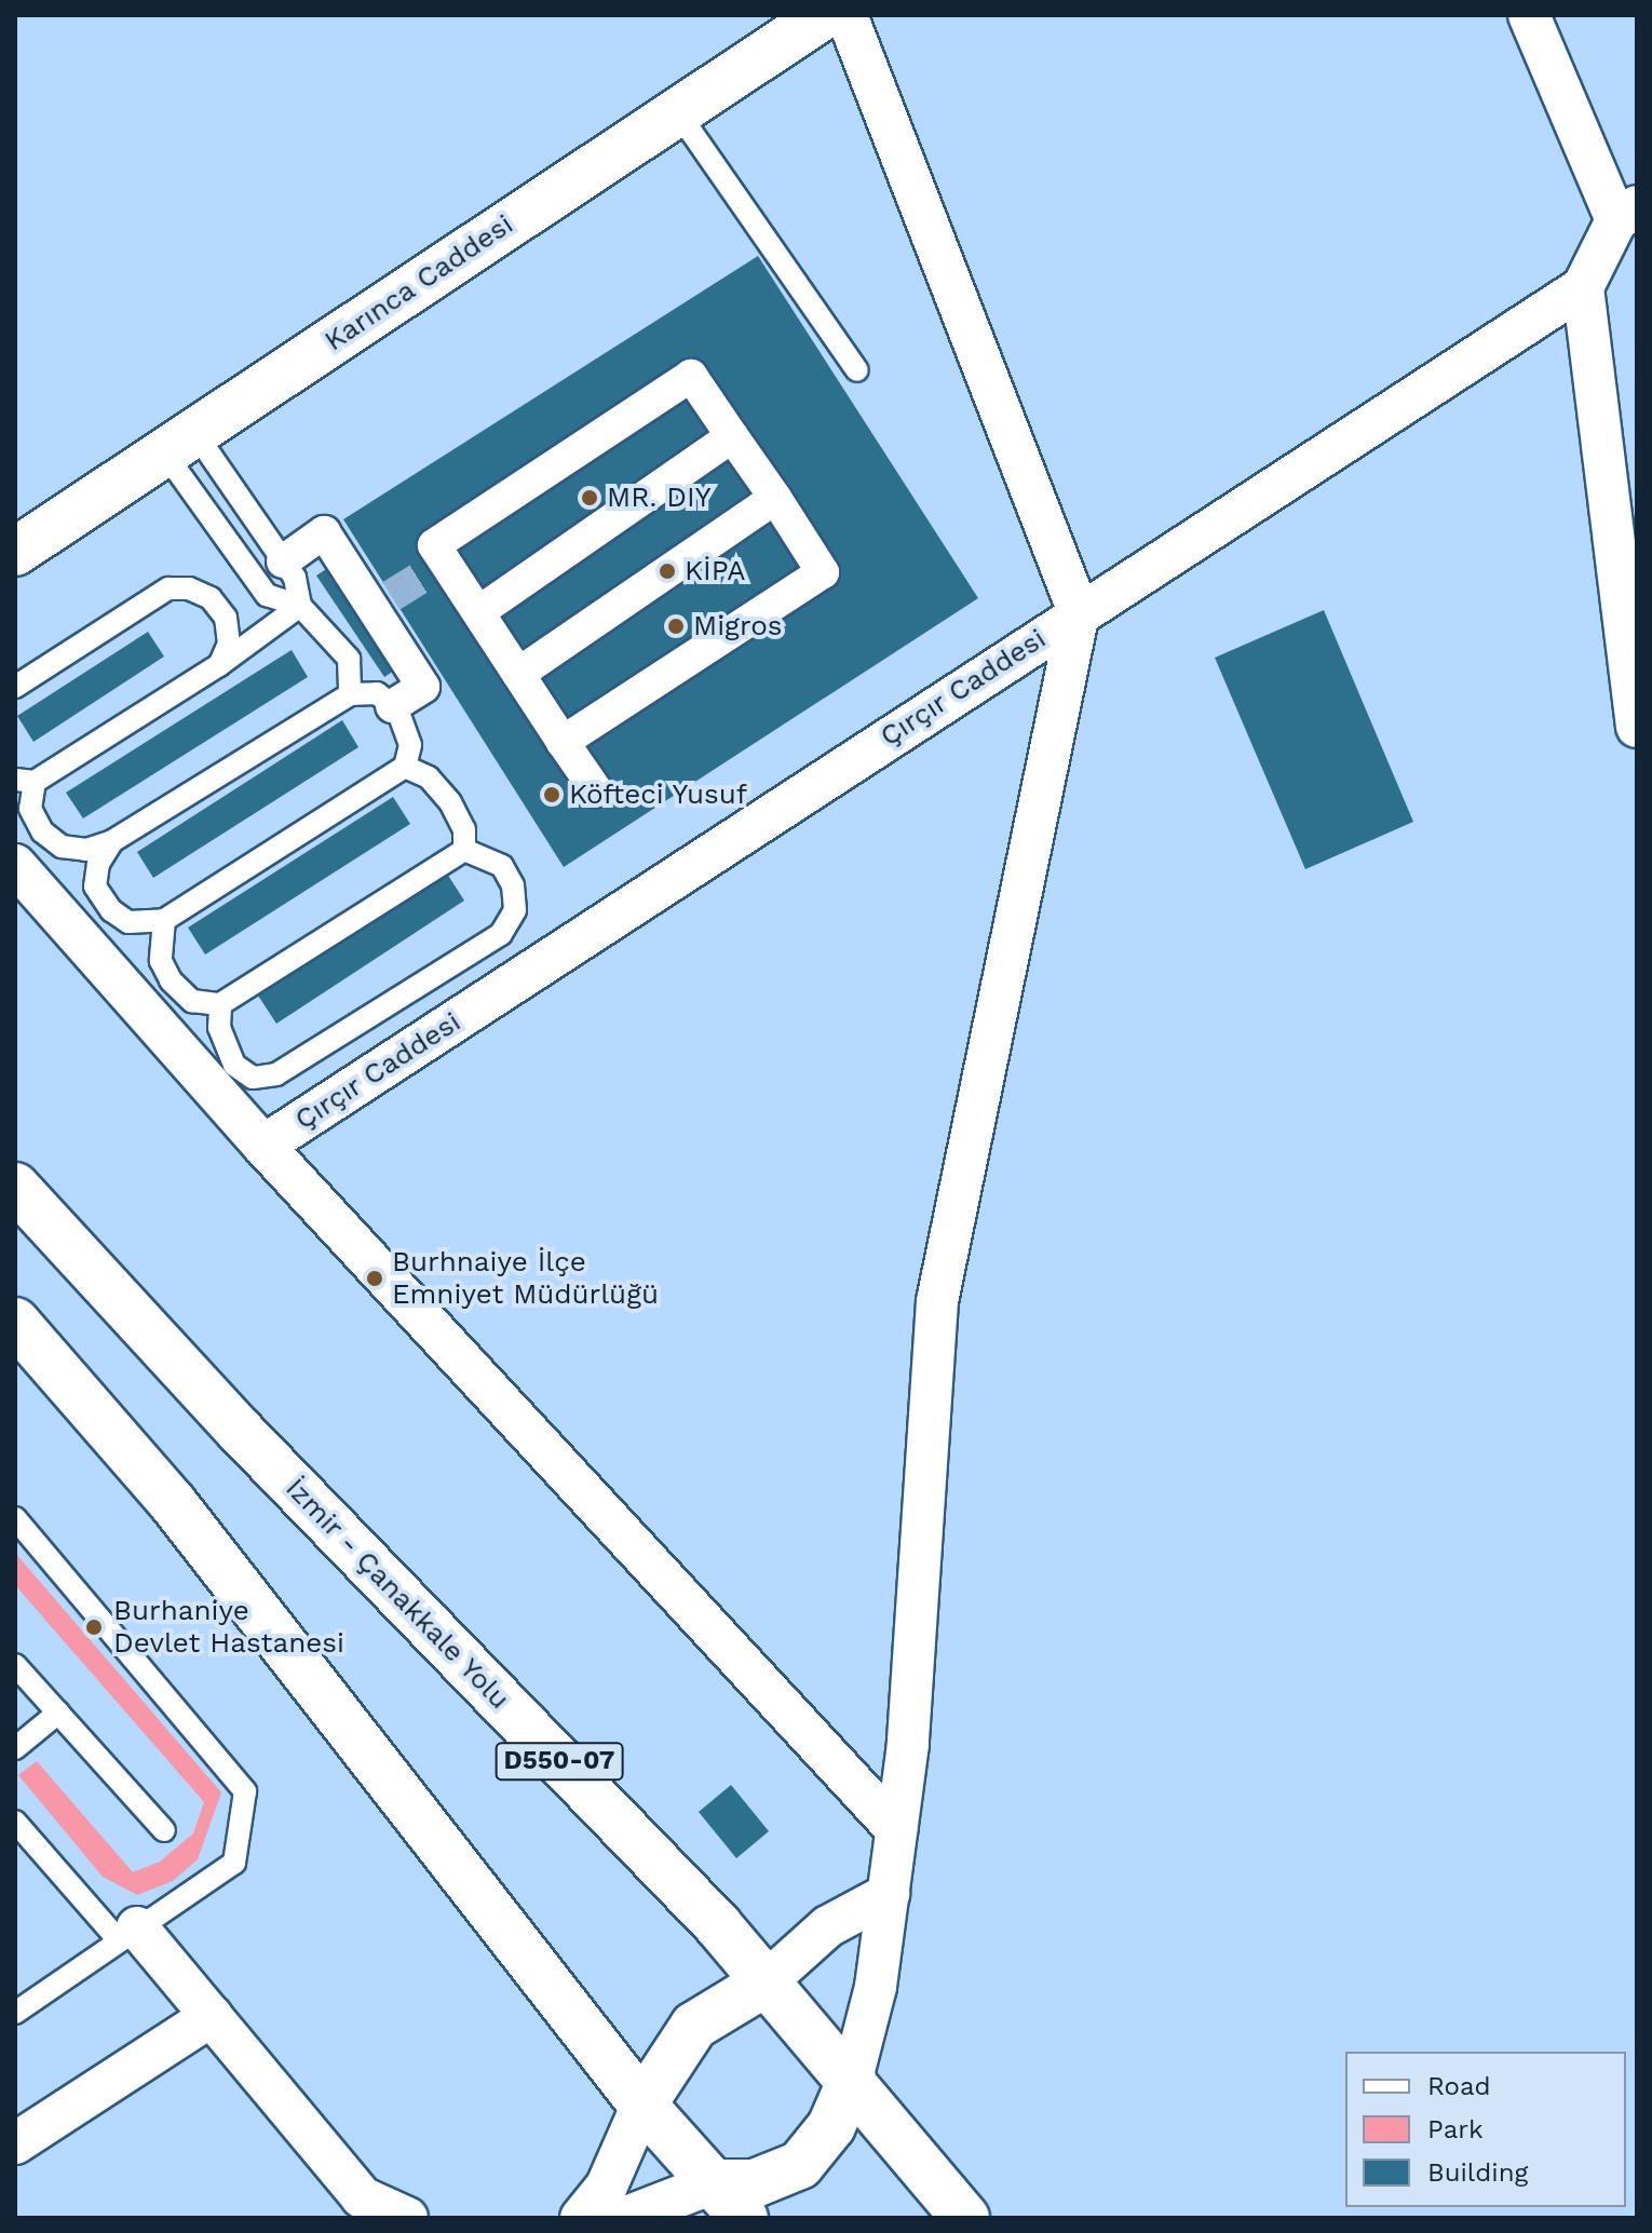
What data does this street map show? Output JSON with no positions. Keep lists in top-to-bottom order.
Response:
{
  "streets": {
    "main road": ["Karınca Caddesi", "İzmir - Çanakkale Yolu", "D550-07"],
    "street": ["Çırçır Caddesi"]
  },
  "places": [
    "MR. DIY",
    "KİPA",
    "Migros",
    "Köfteci Yusuf",
    "Burhnaiye İlçe Emniyet Müdürlüğü",
    "Burhaniye Devlet Hastanesi"
  ],
  "legend": ["Road", "Park", "Building"]
}
